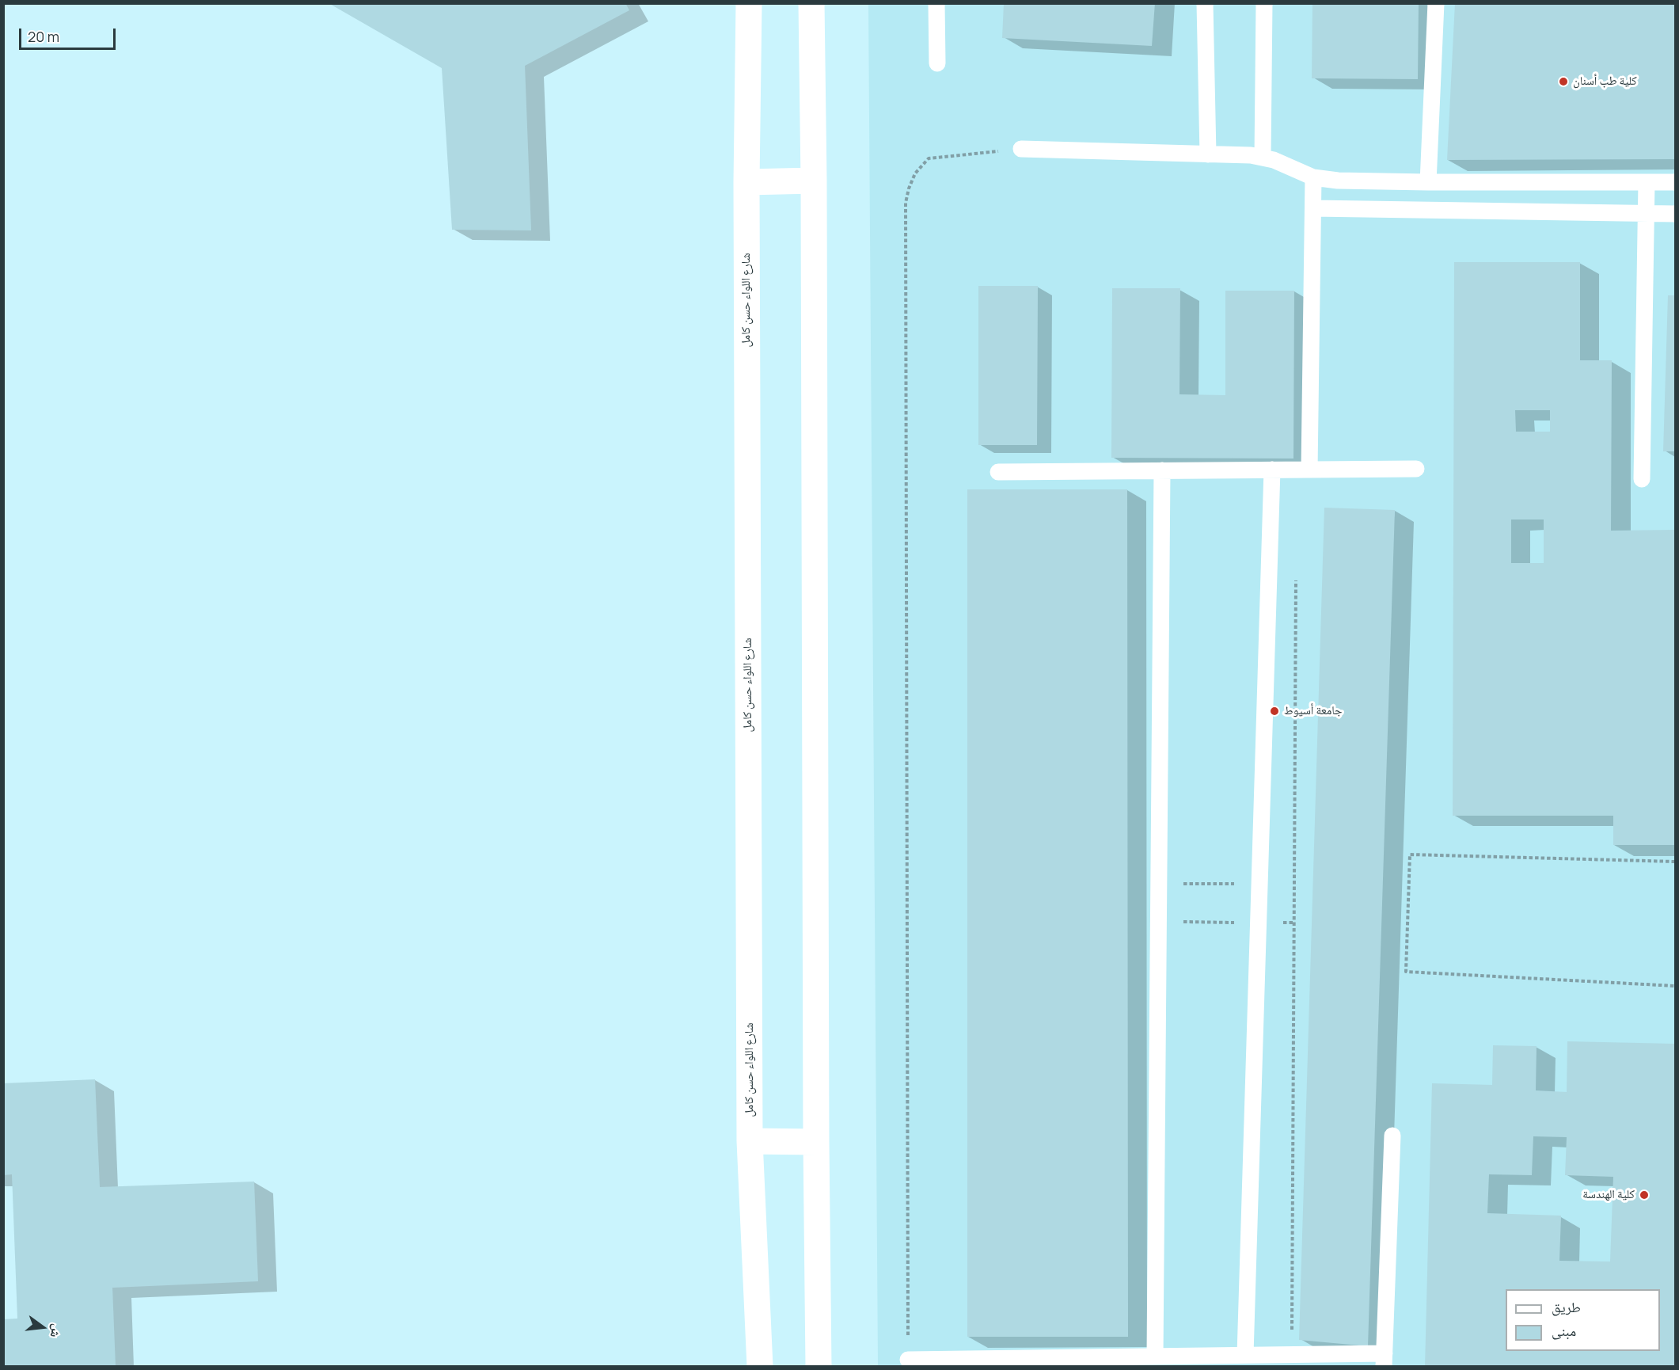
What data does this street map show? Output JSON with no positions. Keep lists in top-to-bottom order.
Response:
{
  "streets": {
    "main road": ["شارع اللواء حسن كامل"]
  },
  "places": ["كلية طب أسنان", "جامعة أسيوط", "كلية الهندسة"],
  "legend": ["طريق", "مبنى"],
  "scale_bar": "20 m",
  "north": "right"
}
